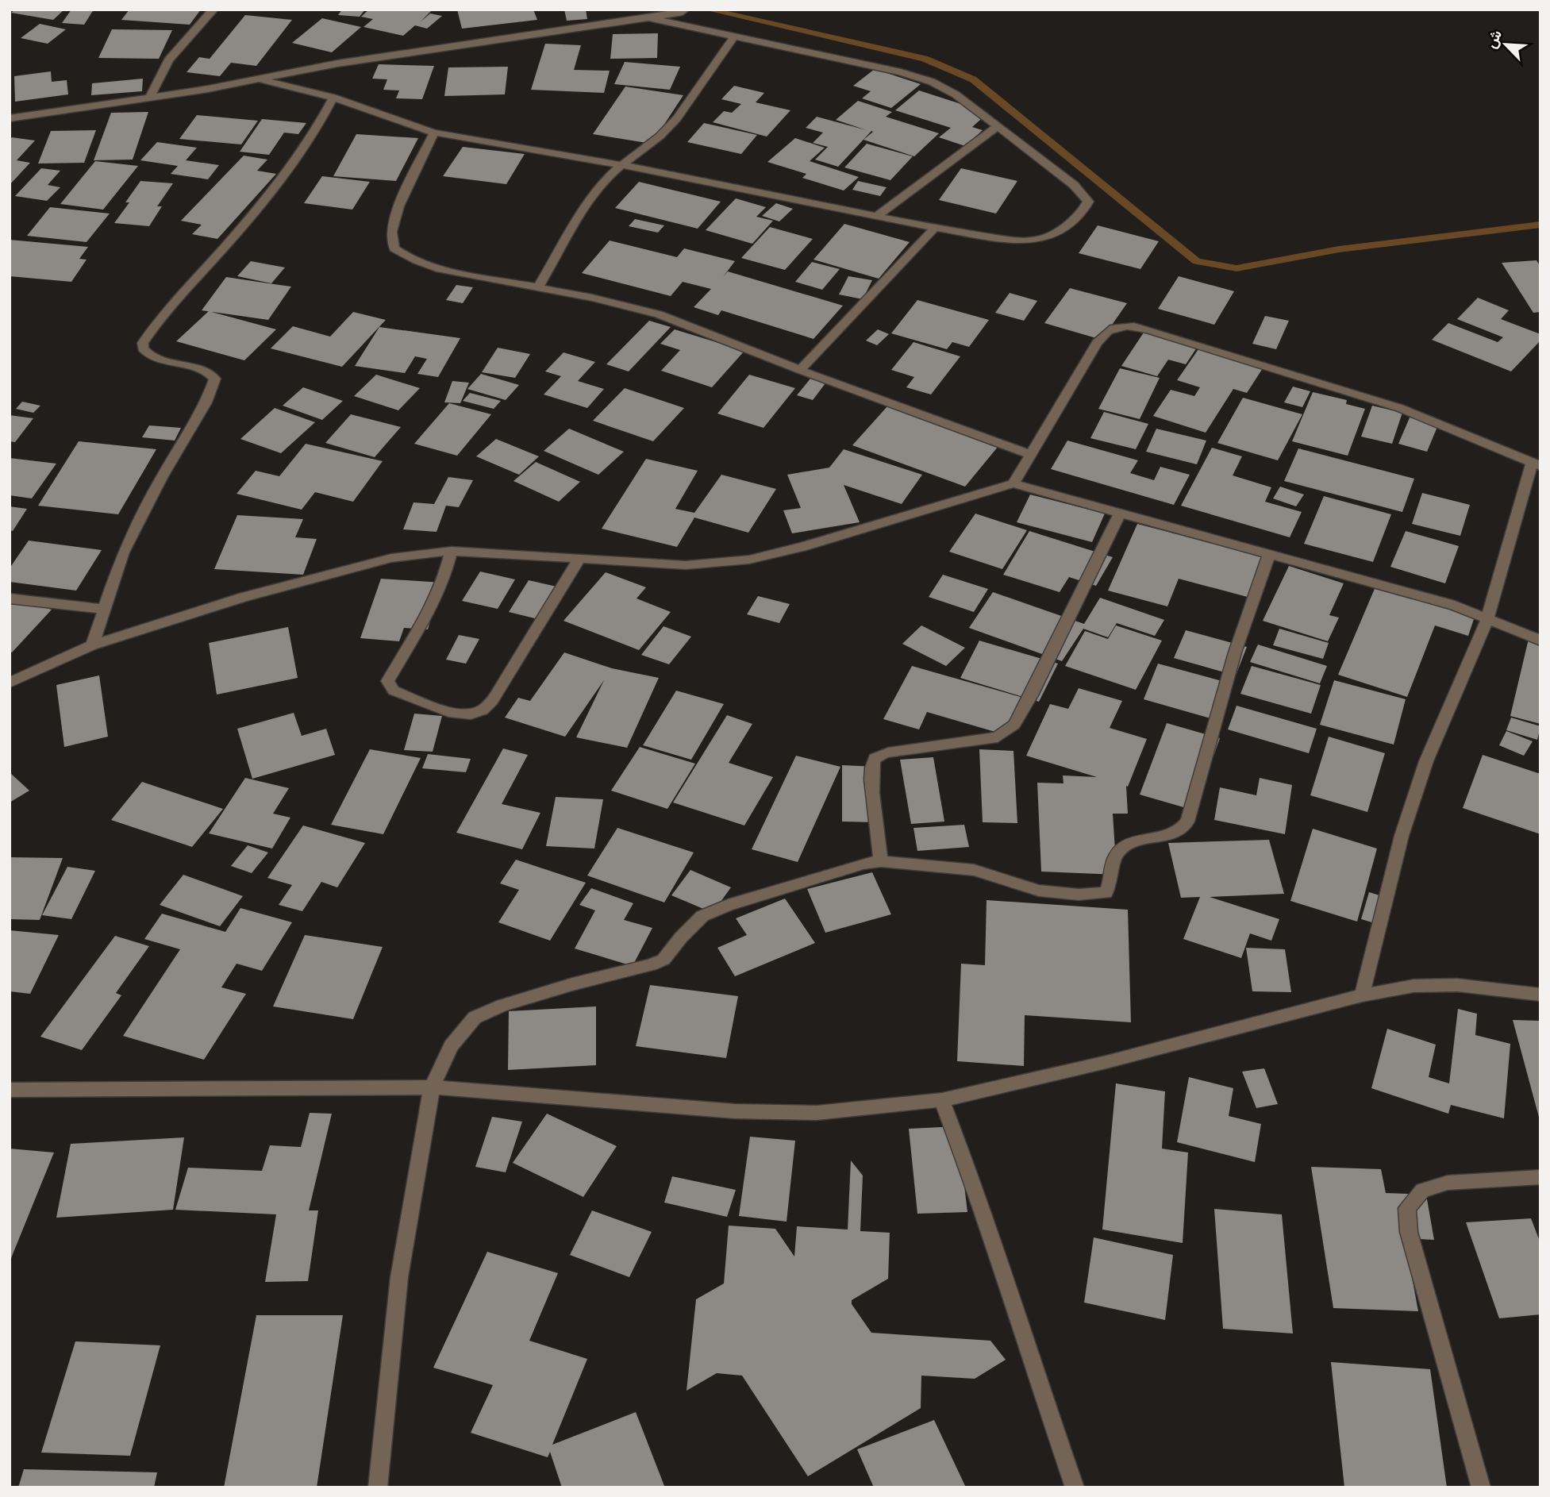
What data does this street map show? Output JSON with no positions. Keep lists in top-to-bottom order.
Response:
{
  "north": "top left"
}
